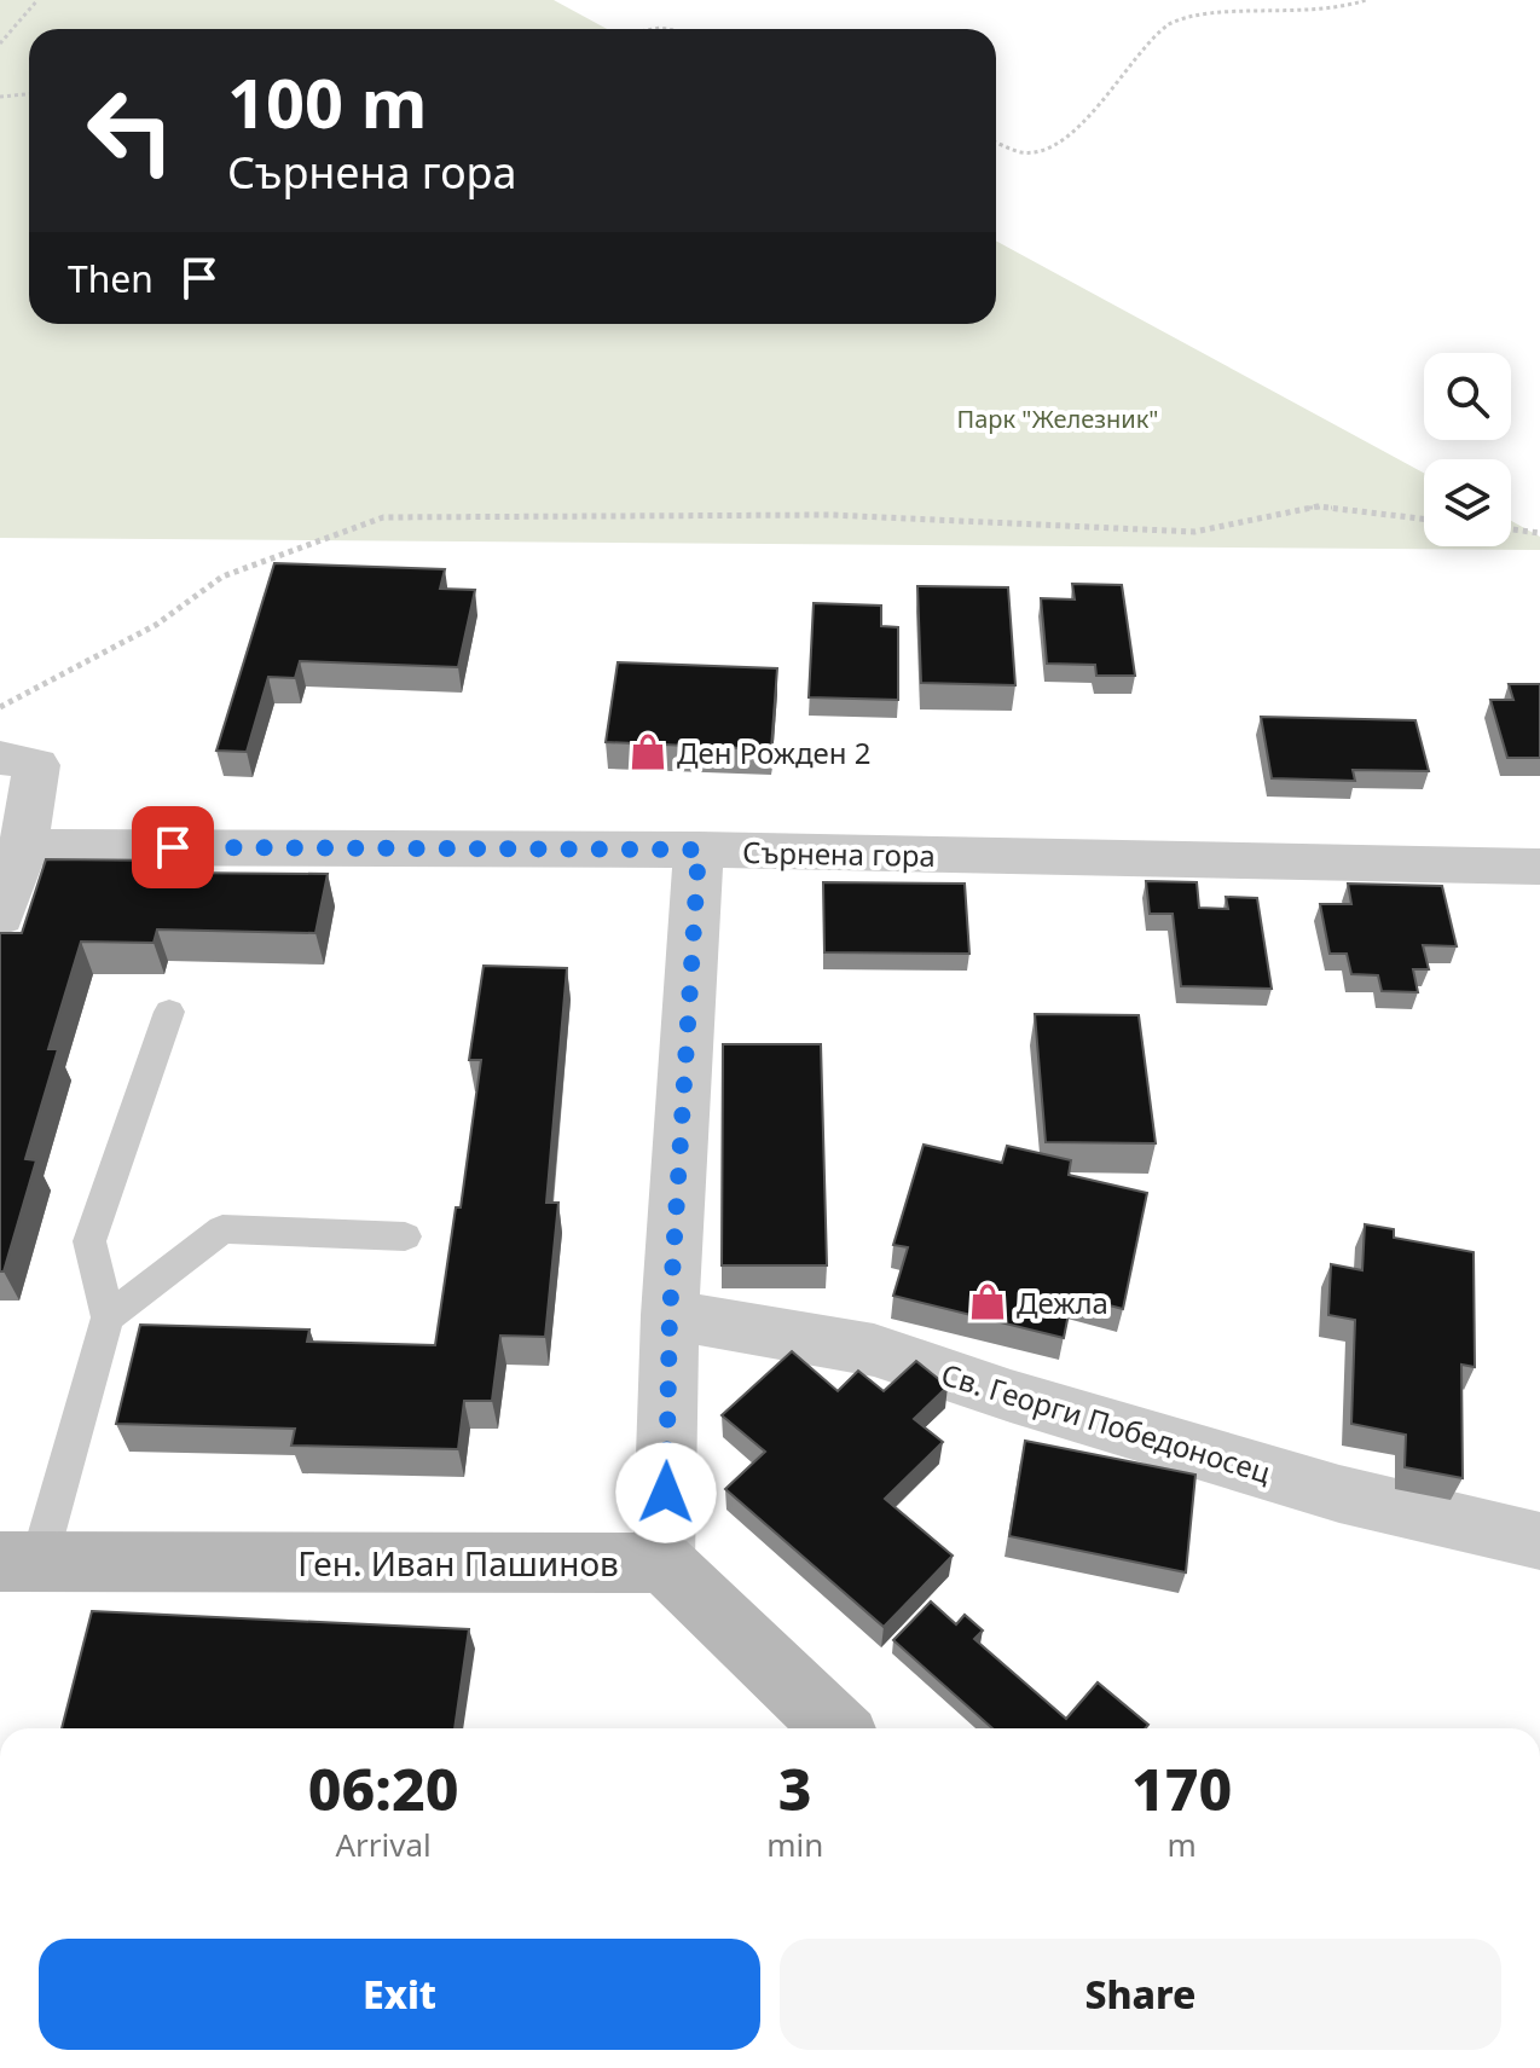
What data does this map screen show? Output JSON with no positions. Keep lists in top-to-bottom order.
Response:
{
  "streets": {
    "street": ["Сърнена гора", "Св. Георги Победоносец", "Ген. Иван Пашинов"]
  },
  "parks": ["Парк \"Железник\""],
  "places": {
    "shop": ["Ден Рожден 2", "Дежла"]
  },
  "page": {
    "turn": ["100 m", "Сърнена гора"],
    "then": "Then",
    "eta": [
      "06:20",
      "Arrival",
      "3",
      "min",
      "170",
      "m"
    ],
    "buttons": ["Exit", "Share"]
  }
}
